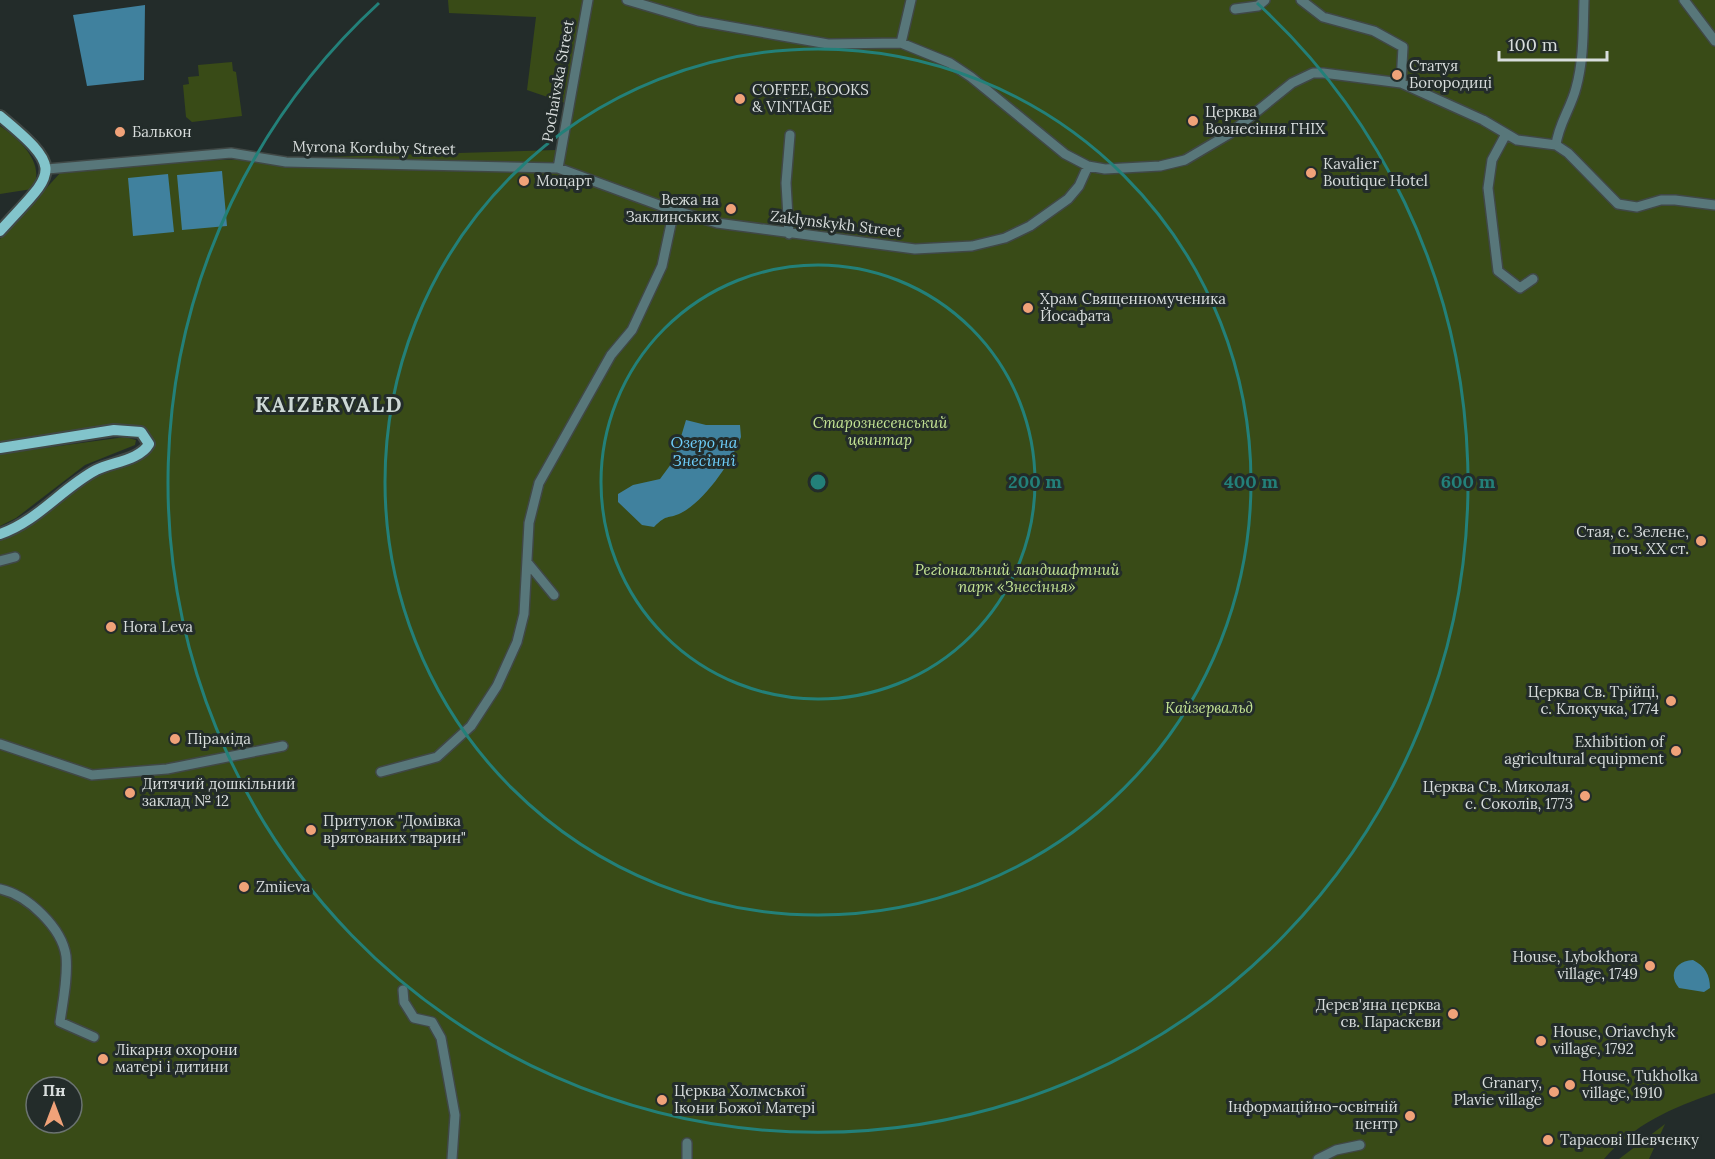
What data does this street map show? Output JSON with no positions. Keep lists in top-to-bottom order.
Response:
{
  "streets": {
    "street": ["Pochaivska Street", "Myrona Korduby Street", "Zaklynskykh Street"]
  },
  "crossings": [
    ["Pochaivska Street", "Myrona Korduby Street"],
    ["Pochaivska Street", "Zaklynskykh Street"],
    ["Myrona Korduby Street", "Zaklynskykh Street"]
  ],
  "districts": ["KAIZERVALD"],
  "water": ["Озеро на Знесінні"],
  "parks": ["Старознесенський цвинтар", "Регіональний ландшафтний парк «Знесіння»", "Кайзервальд"],
  "places": [
    "Статуя Богородиці",
    "COFFEE, BOOKS & VINTAGE",
    "Церква Вознесіння ГНІХ",
    "Балькон",
    "Kavalier Boutique Hotel",
    "Моцарт",
    "Вежа на Заклинських",
    "Храм Священномученика Йосафата",
    "Стая, с. Зелене, поч. XX ст.",
    "Hora Leva",
    "Церква Св. Трійці, с. Клокучка, 1774",
    "Піраміда",
    "Exhibition of agricultural equipment",
    "Дитячий дошкільний заклад № 12",
    "Церква Св. Миколая, с. Соколів, 1773",
    "Притулок \"Домівка врятованих тварин\"",
    "Zmiieva",
    "House, Lybokhora village, 1749",
    "Дерев'яна церква св. Параскеви",
    "House, Oriavchyk village, 1792",
    "Лікарня охорони матері і дитини",
    "House, Tukholka village, 1910",
    "Granary, Plavie village",
    "Церква Холмської Ікони Божої Матері",
    "Інформаційно-освітній центр",
    "Тарасові Шевченку"
  ],
  "scale_bar": "100 m",
  "north": "top",
  "rings": ["200 m", "400 m", "600 m"]
}
